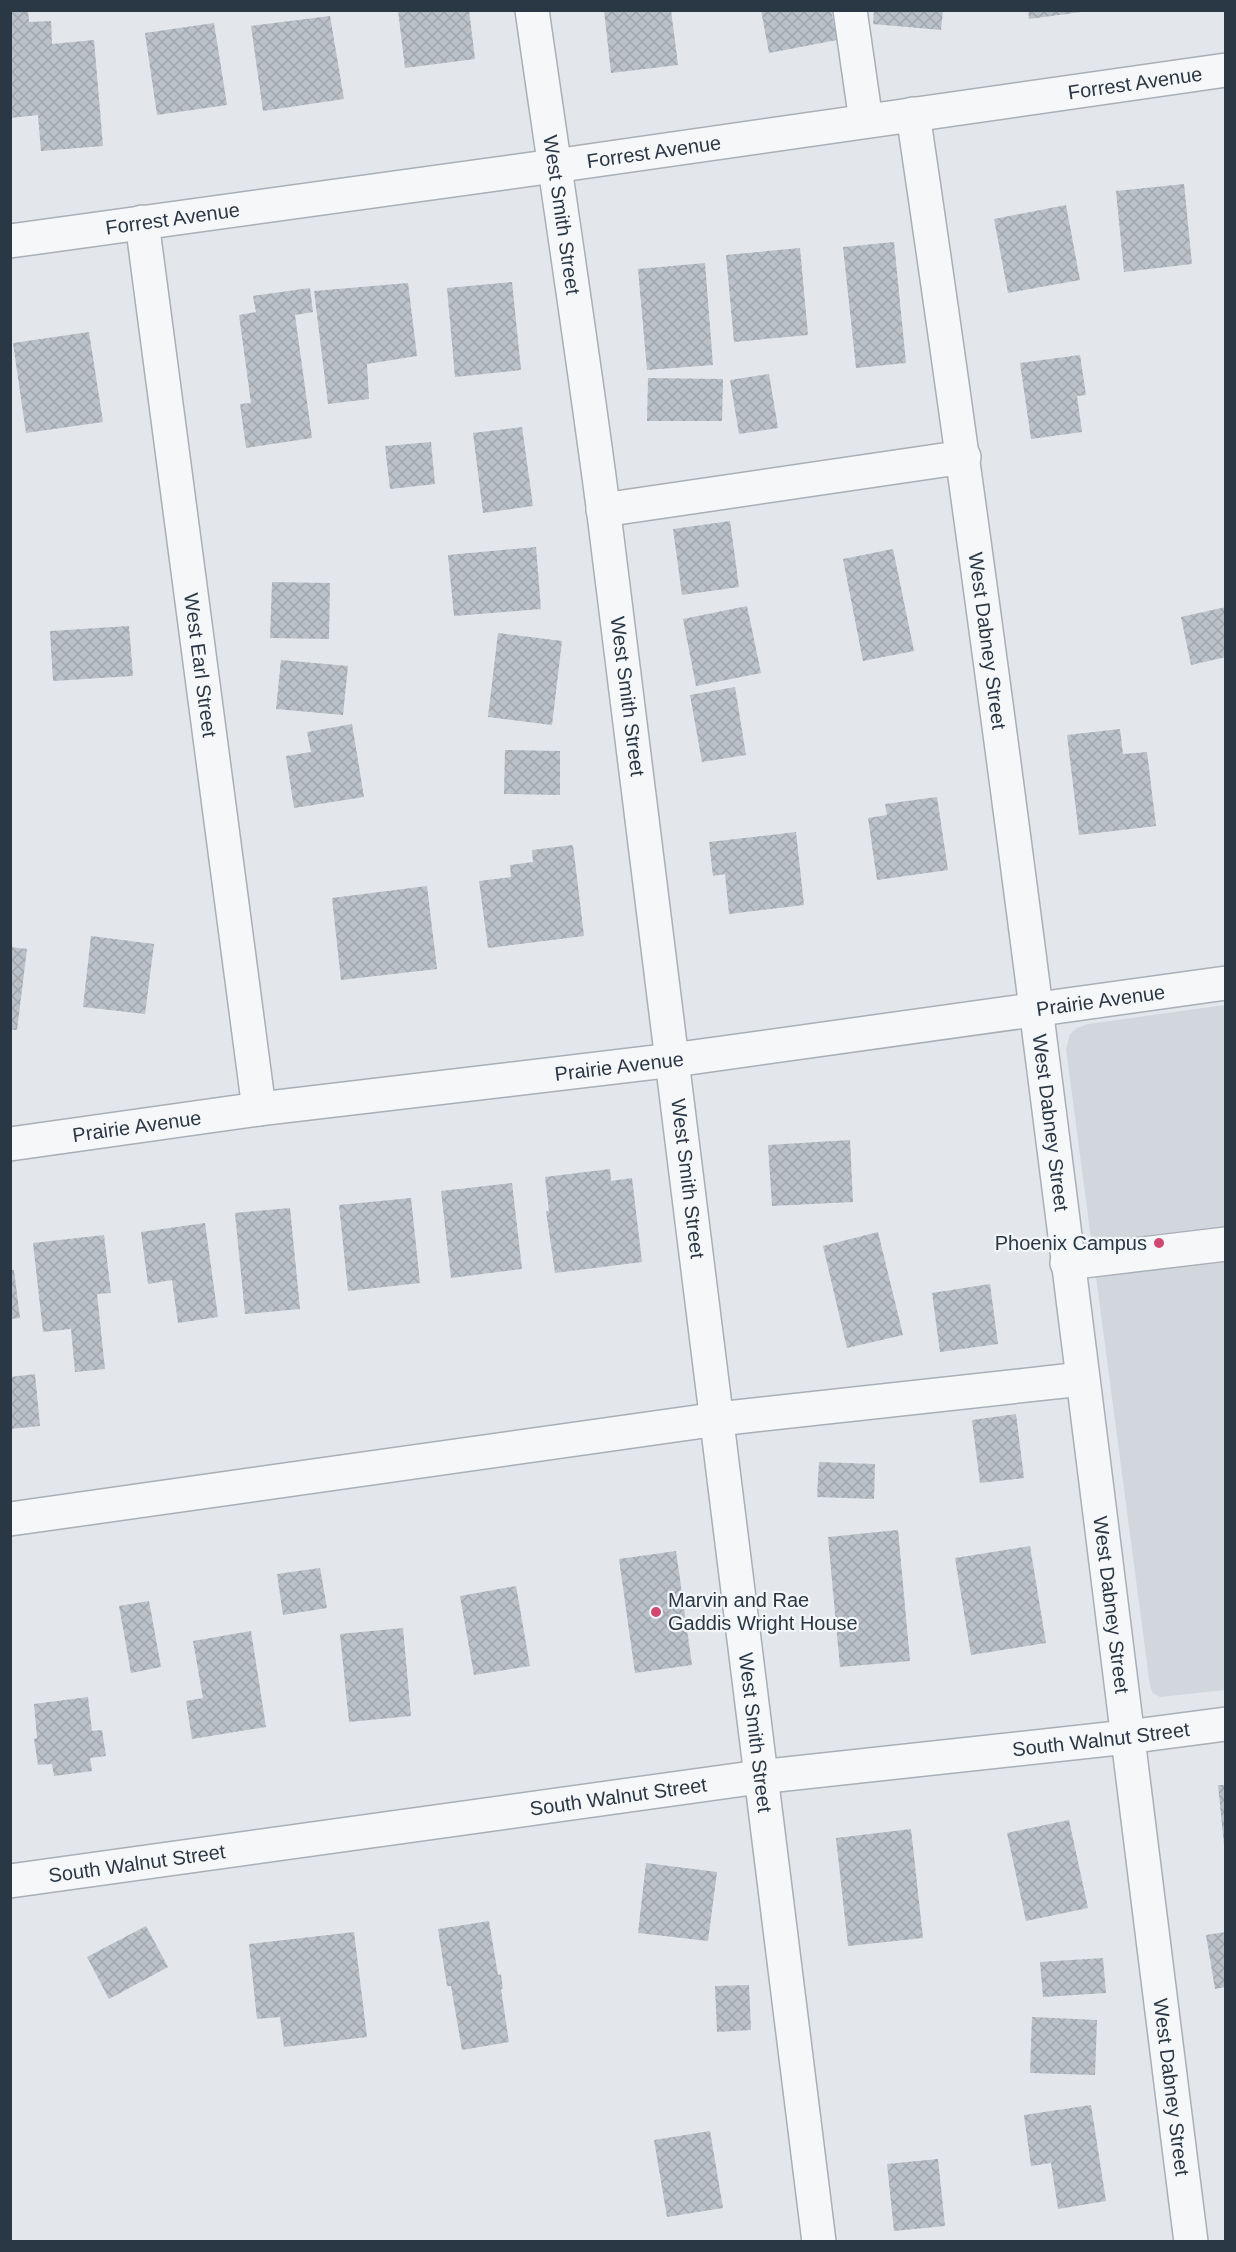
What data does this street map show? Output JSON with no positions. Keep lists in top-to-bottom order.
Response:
{
  "streets": {
    "street": [
      "Forrest Avenue",
      "West Smith Street",
      "West Dabney Street",
      "West Earl Street",
      "Prairie Avenue",
      "South Walnut Street"
    ]
  },
  "crossings": [
    ["Forrest Avenue", "West Smith Street"],
    ["Forrest Avenue", "West Dabney Street"],
    ["Forrest Avenue", "West Earl Street"],
    ["West Smith Street", "Prairie Avenue"],
    ["West Smith Street", "South Walnut Street"],
    ["West Dabney Street", "Prairie Avenue"],
    ["West Dabney Street", "South Walnut Street"],
    ["West Earl Street", "Prairie Avenue"]
  ],
  "places": ["Phoenix Campus", "Marvin and Rae Gaddis Wright House"]
}
